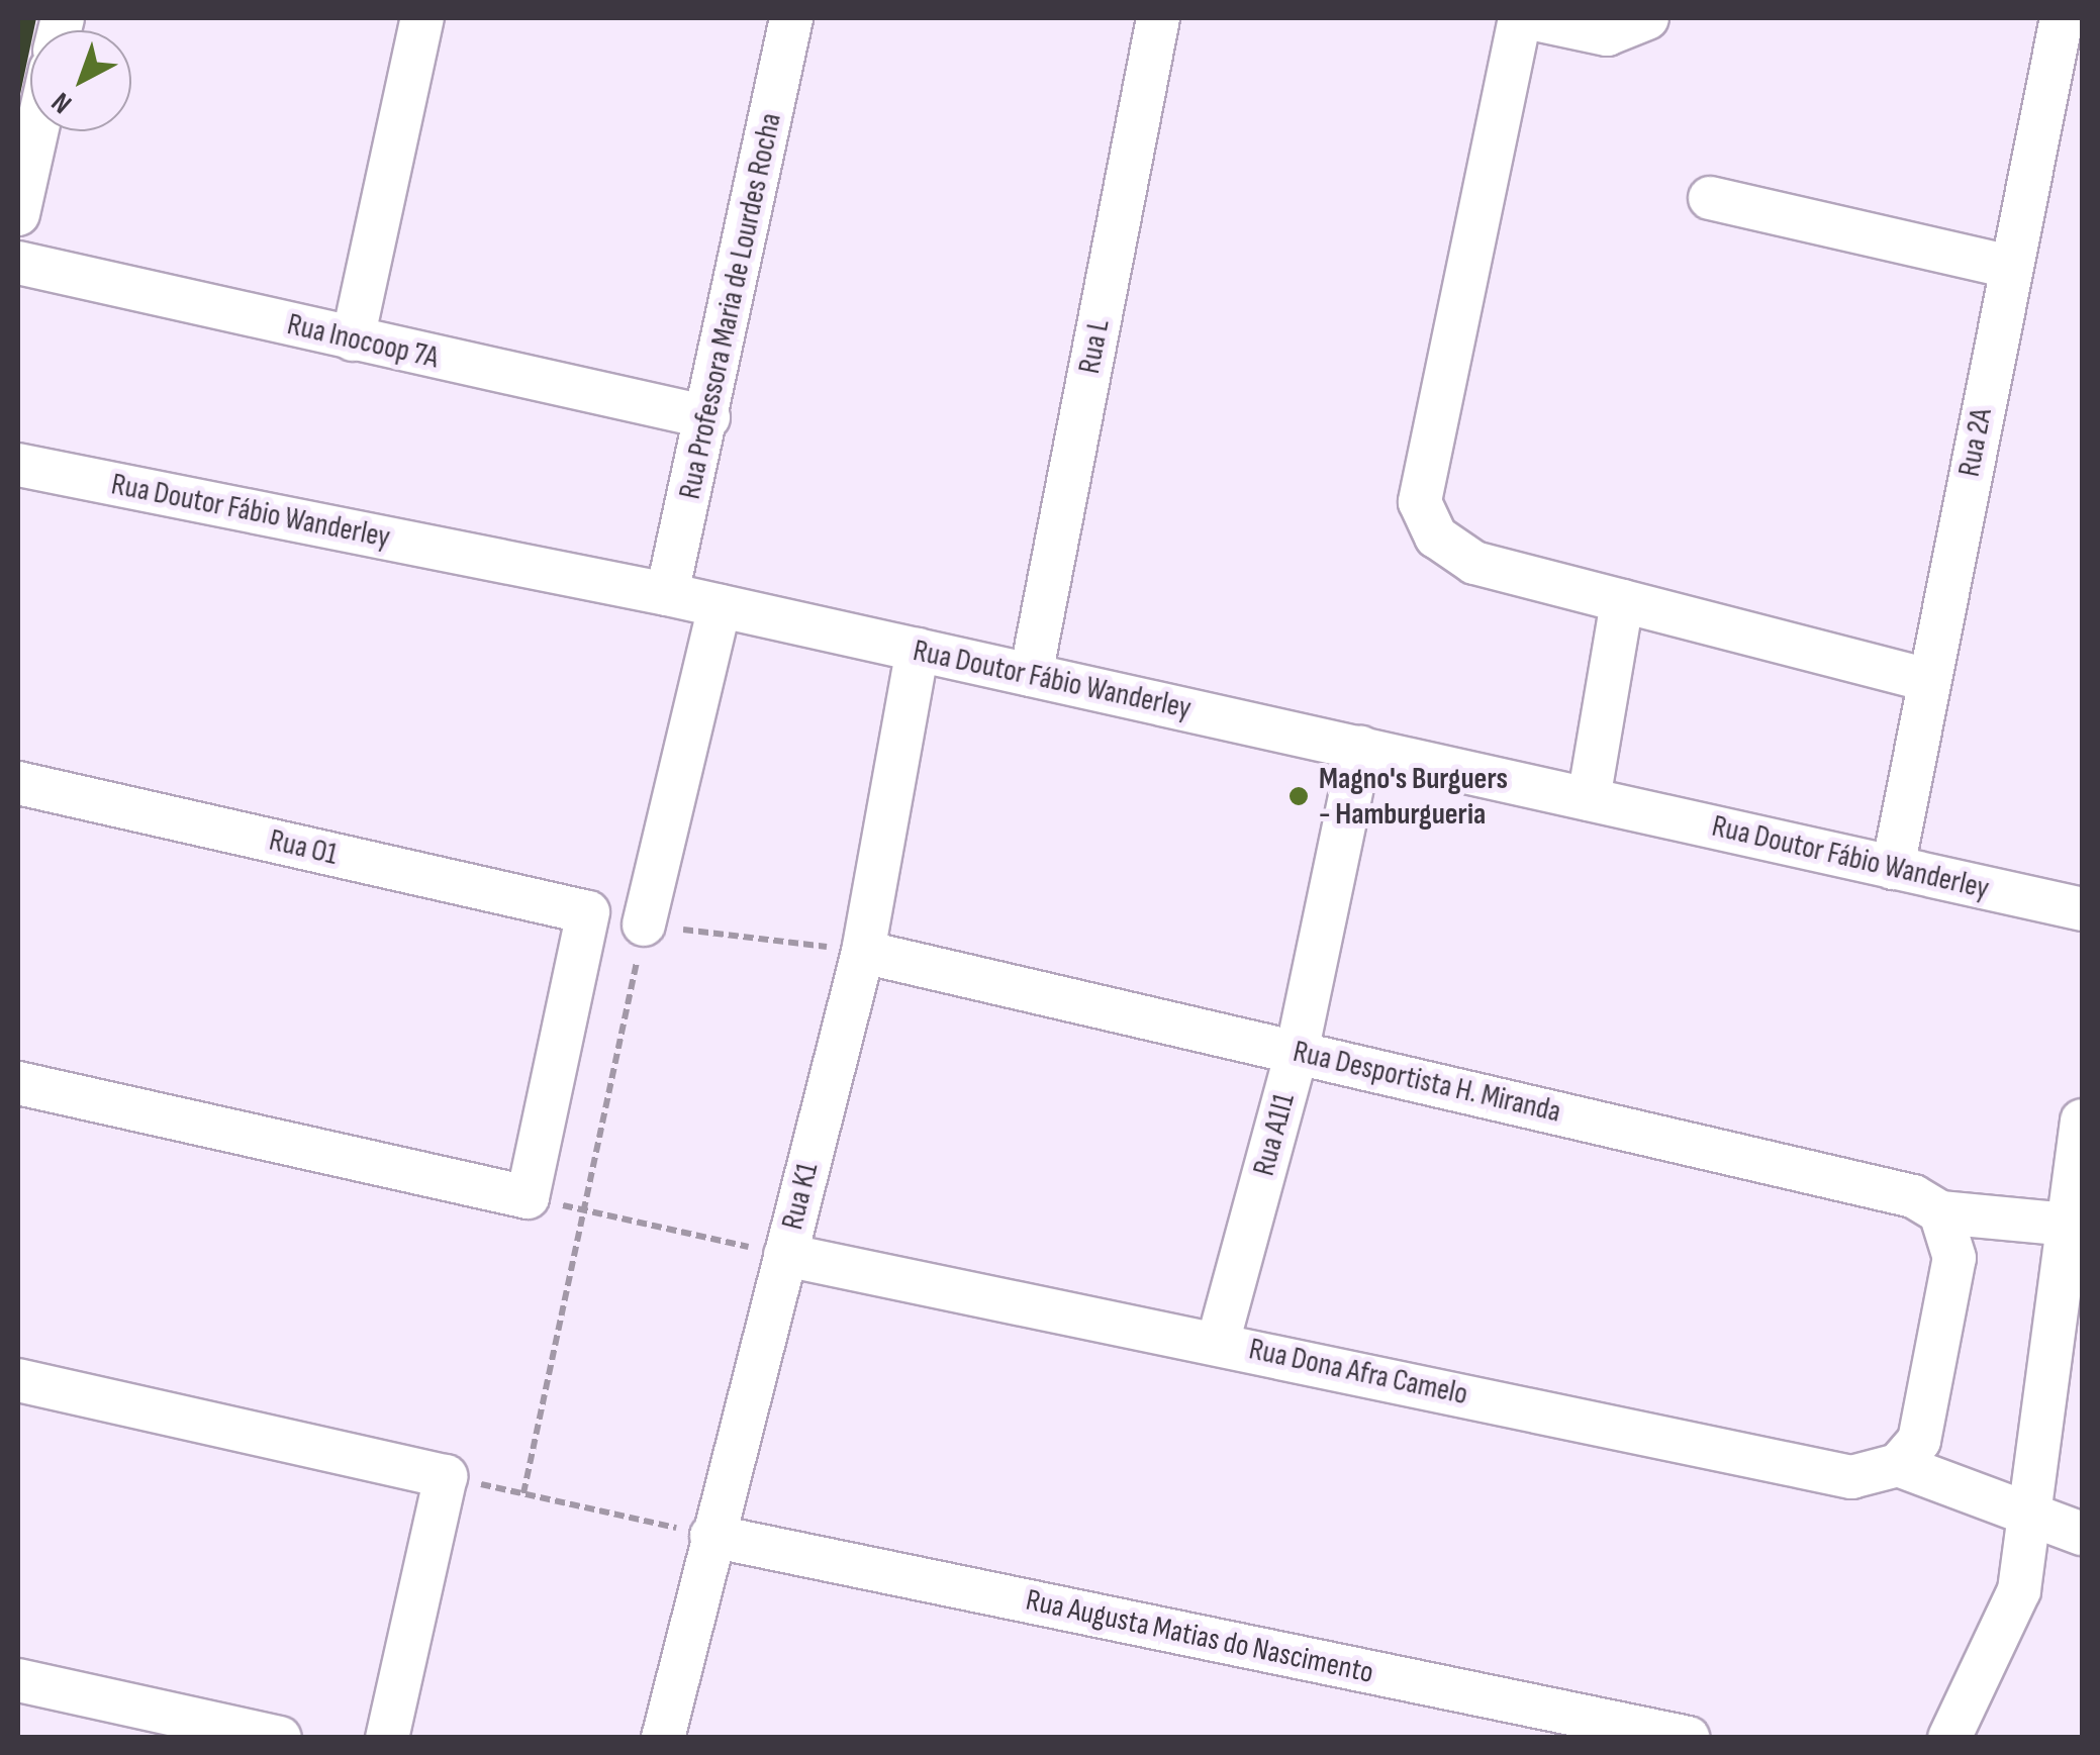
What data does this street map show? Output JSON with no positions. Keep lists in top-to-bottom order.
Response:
{
  "streets": {
    "street": [
      "Rua Professora Maria de Lourdes Rocha",
      "Rua Inocoop 7A",
      "Rua L",
      "Rua 2A",
      "Rua Doutor Fábio Wanderley",
      "Rua O1",
      "Rua Desportista H. Miranda",
      "Rua A1I1",
      "Rua K1",
      "Rua Dona Afra Camelo",
      "Rua Augusta Matias do Nascimento"
    ]
  },
  "crossings": [
    ["Rua Professora Maria de Lourdes Rocha", "Rua Inocoop 7A"],
    ["Rua Professora Maria de Lourdes Rocha", "Rua Doutor Fábio Wanderley"],
    ["Rua L", "Rua Doutor Fábio Wanderley"],
    ["Rua 2A", "Rua Doutor Fábio Wanderley"],
    ["Rua Doutor Fábio Wanderley", "Rua A1I1"],
    ["Rua Doutor Fábio Wanderley", "Rua K1"],
    ["Rua Desportista H. Miranda", "Rua A1I1"],
    ["Rua Desportista H. Miranda", "Rua K1"],
    ["Rua A1I1", "Rua Dona Afra Camelo"],
    ["Rua K1", "Rua Dona Afra Camelo"],
    ["Rua K1", "Rua Augusta Matias do Nascimento"]
  ],
  "places": ["Magno's Burguers - Hamburgueria"],
  "north": "bottom left"
}
